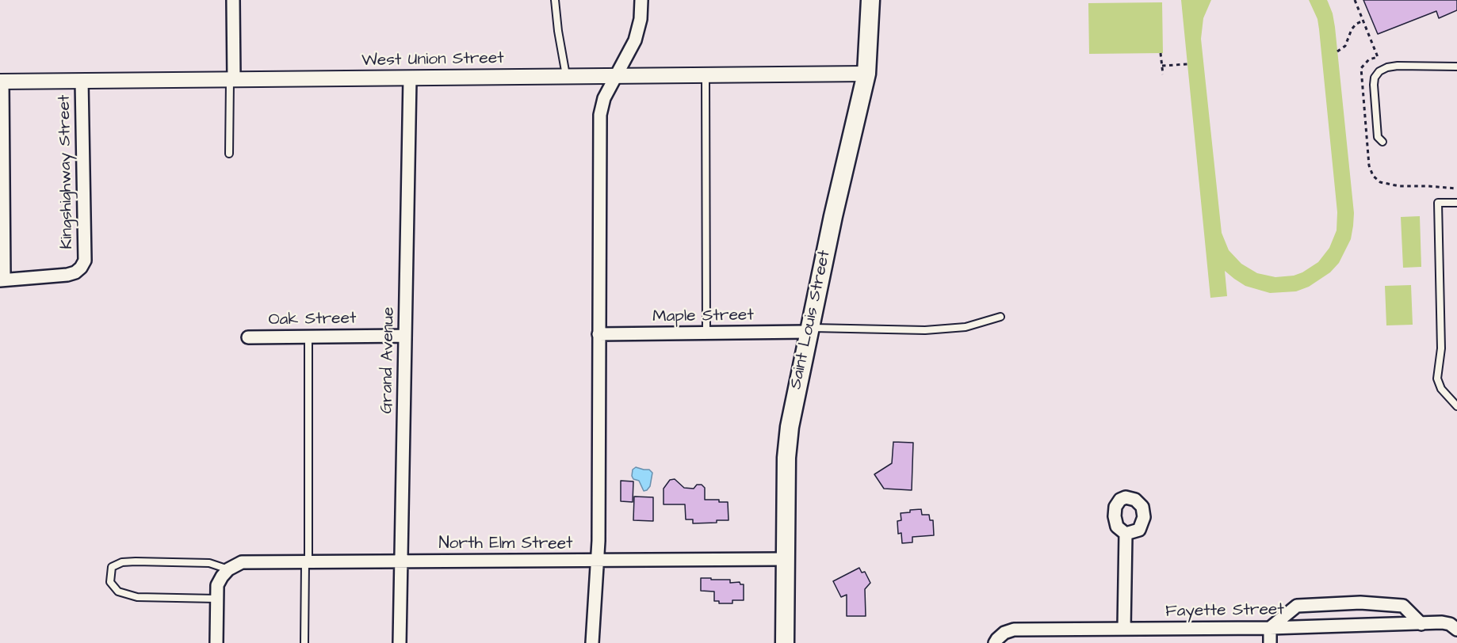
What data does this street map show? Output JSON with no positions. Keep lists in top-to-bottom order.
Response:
{
  "streets": {
    "main road": ["Saint Louis Street"],
    "street": [
      "West Union Street",
      "Kingshighway Street",
      "Maple Street",
      "Oak Street",
      "Grand Avenue",
      "North Elm Street",
      "Fayette Street"
    ]
  },
  "crossings": [
    ["West Union Street", "Kingshighway Street"],
    ["West Union Street", "Saint Louis Street"],
    ["West Union Street", "Grand Avenue"],
    ["Maple Street", "Saint Louis Street"],
    ["Oak Street", "Grand Avenue"],
    ["Saint Louis Street", "North Elm Street"],
    ["Grand Avenue", "North Elm Street"]
  ]
}
